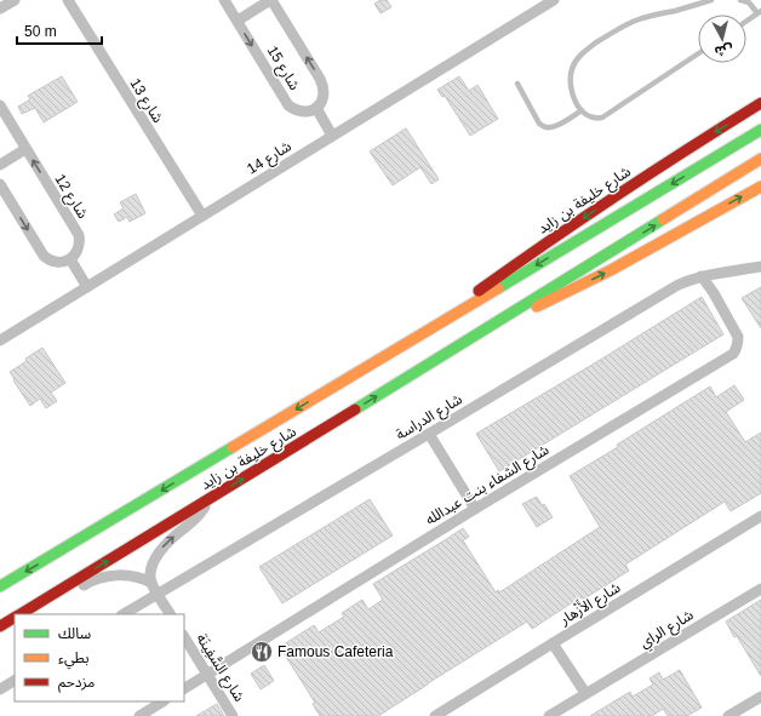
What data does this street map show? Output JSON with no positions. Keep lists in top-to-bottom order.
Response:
{
  "streets": {
    "main road": ["شارع خليفة بن زايد"],
    "street": [
      "شارع 15",
      "شارع 13",
      "شارع 14",
      "شارع 12",
      "شارع الدراسة",
      "شارع الشفاء بنت عبدالله",
      "شارع الأَزْهار",
      "شارع الراي",
      "شارع السَّفِينَة"
    ]
  },
  "crossings": [
    ["شارع 13", "شارع 14"],
    ["شارع الدراسة", "شارع الشفاء بنت عبدالله"],
    ["شارع الشفاء بنت عبدالله", "شارع السَّفِينَة"]
  ],
  "one_way": ["شارع 12"],
  "places": {
    "restaurant": ["Famous Cafeteria"]
  },
  "legend": ["سالك", "بطيء", "مزدحم"],
  "scale_bar": "50 m",
  "north": "bottom"
}
